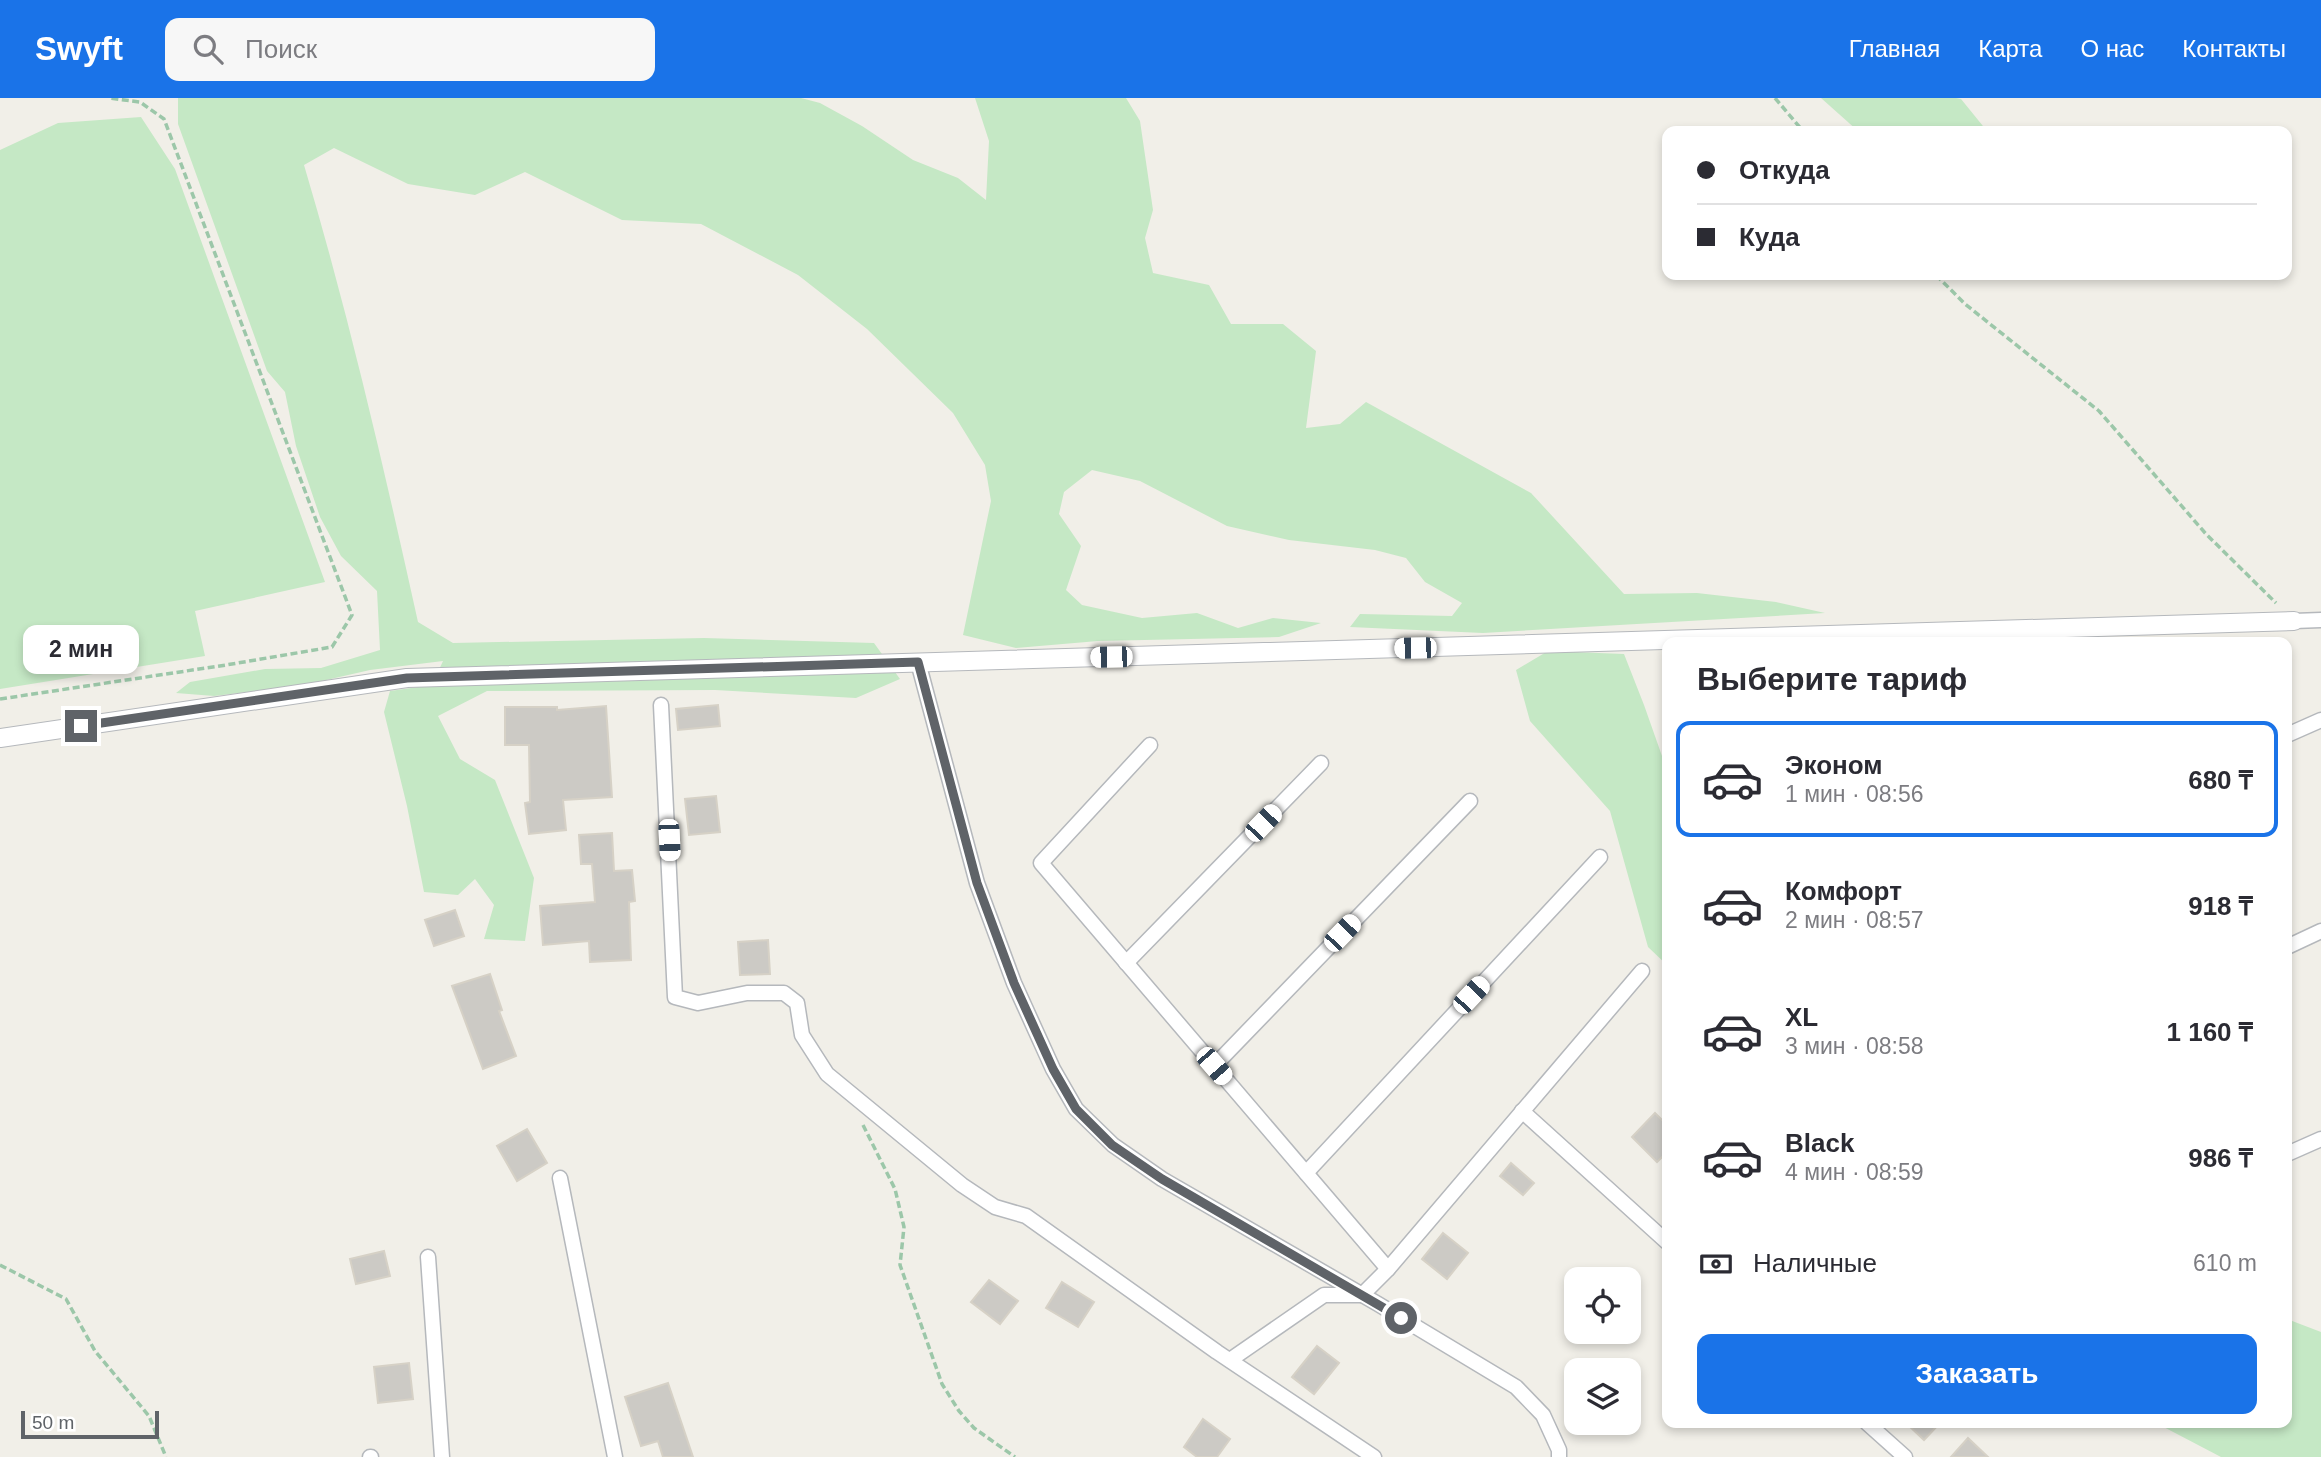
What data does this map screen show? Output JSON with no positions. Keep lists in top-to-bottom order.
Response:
{
  "scale_bar": "50 m",
  "page": {
    "header": "Swyft",
    "search": "Поиск",
    "nav": [
      "Главная",
      "Карта",
      "О нас",
      "Контакты"
    ],
    "banner": ["Откуда", "Куда"],
    "bubble": "2 мин",
    "heading": "Выберите тариф",
    "list": [
      {
        "name": "Эконом",
        "note": "1 мин · 08:56",
        "value": "680 ₸"
      },
      {
        "name": "Комфорт",
        "note": "2 мин · 08:57",
        "value": "918 ₸"
      },
      {
        "name": "XL",
        "note": "3 мин · 08:58",
        "value": "1 160 ₸"
      },
      {
        "name": "Black",
        "note": "4 мин · 08:59",
        "value": "986 ₸"
      }
    ],
    "pay": ["Наличные", "610 m"],
    "buttons": "Заказать",
    "scale": "50 m"
  }
}
